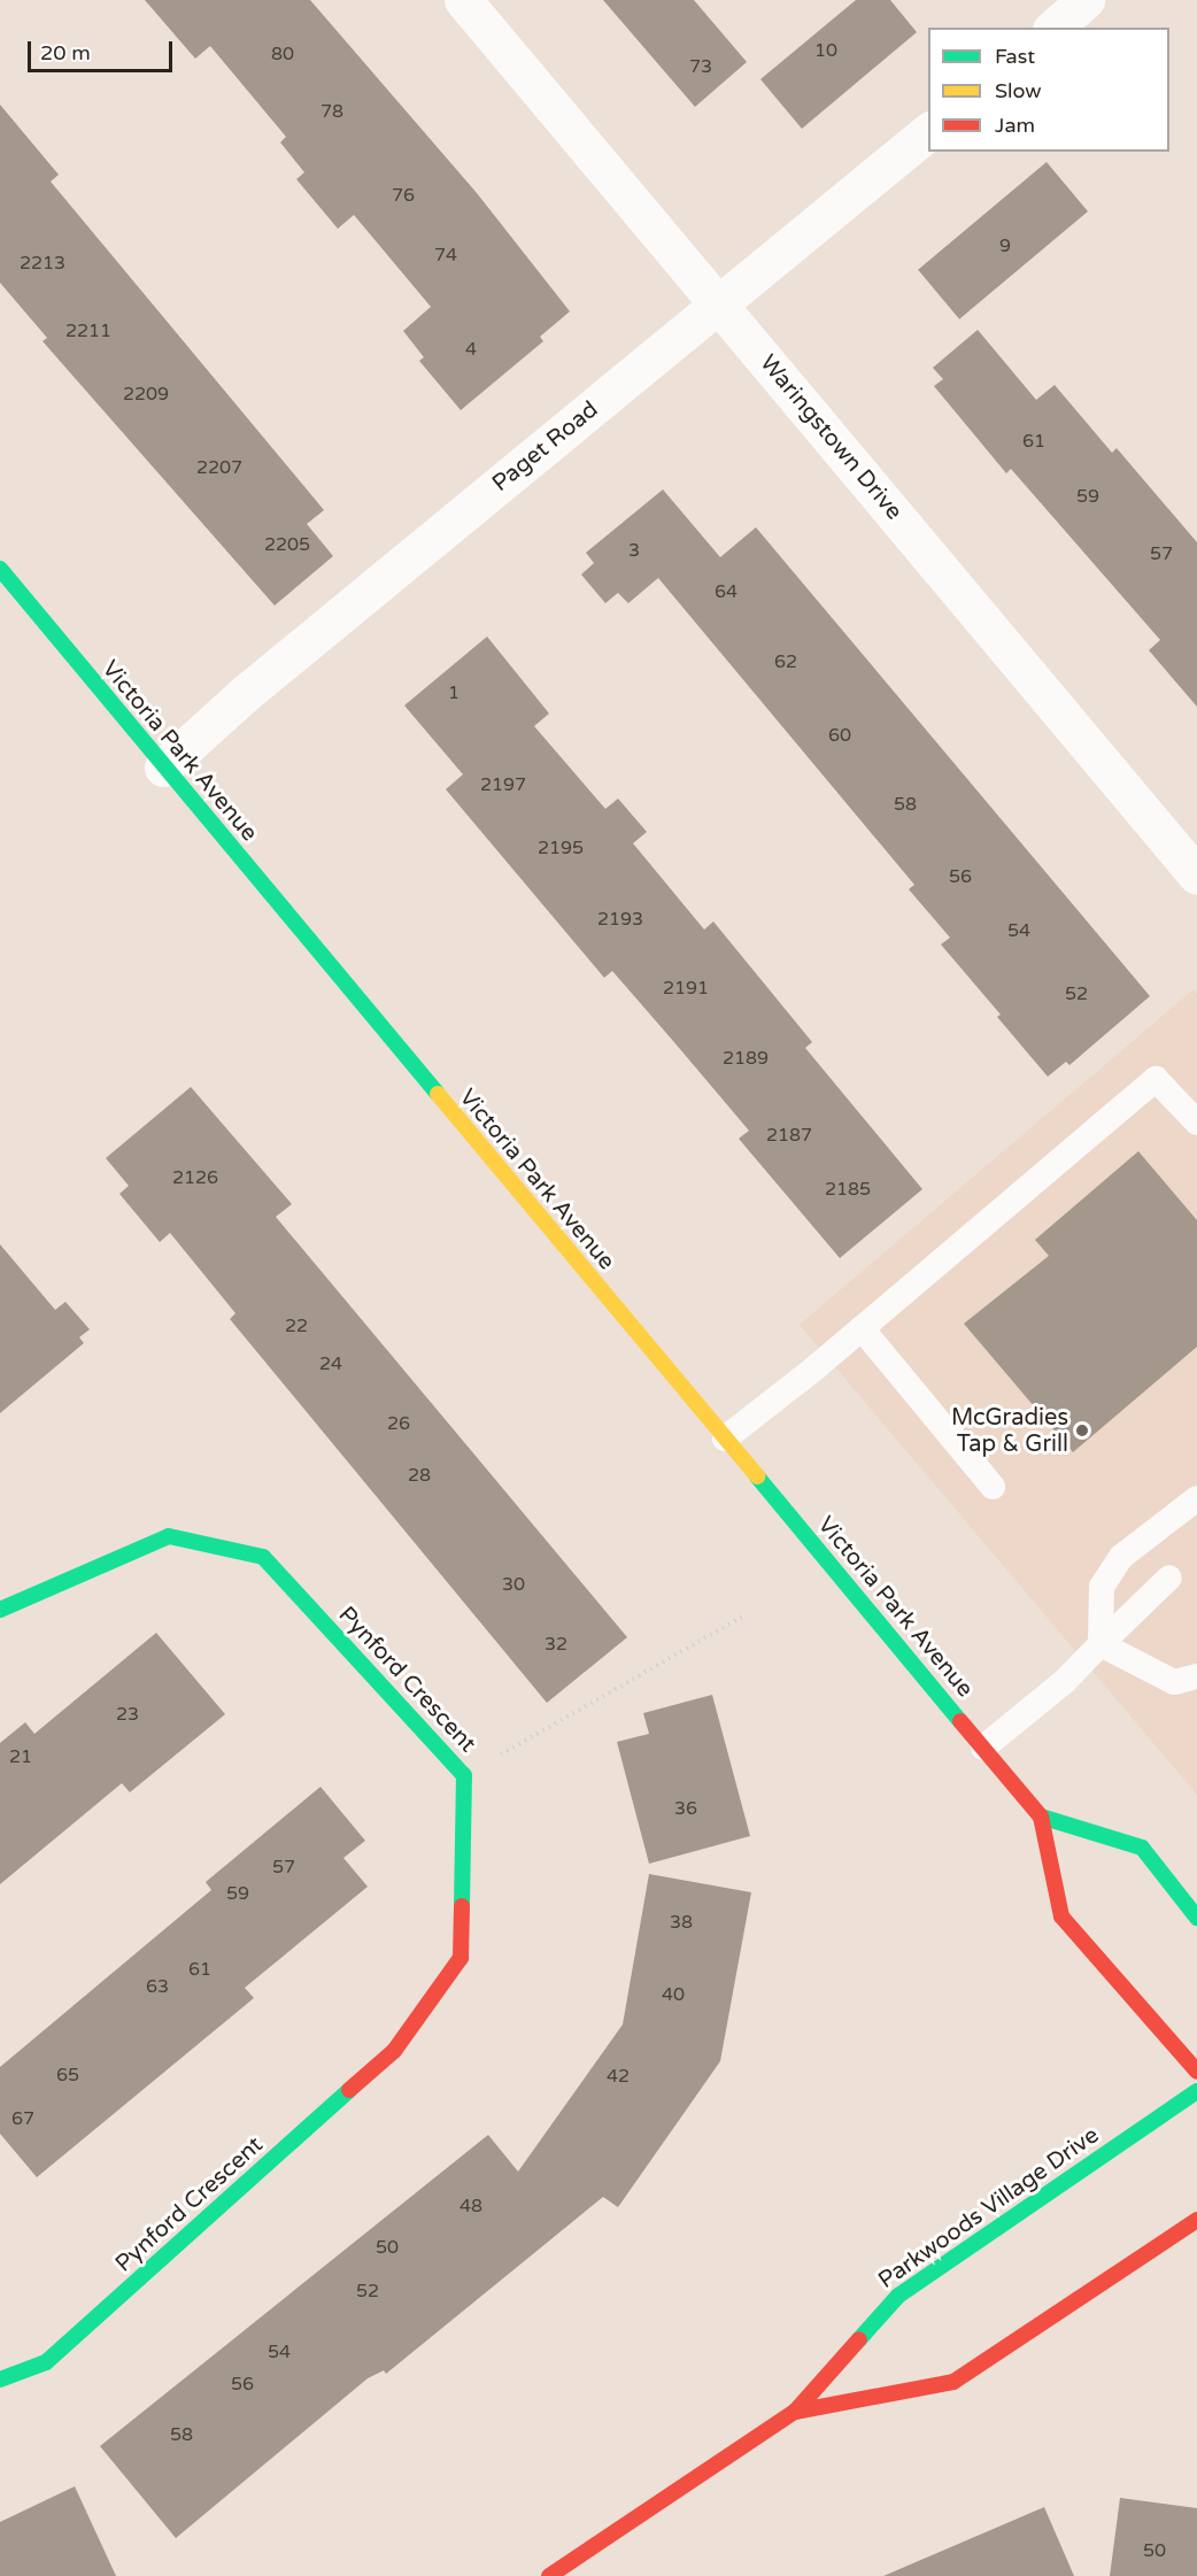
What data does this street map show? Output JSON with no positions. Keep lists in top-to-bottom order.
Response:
{
  "streets": {
    "main road": ["Victoria Park Avenue", "Pynford Crescent", "Parkwoods Village Drive"],
    "street": ["Waringstown Drive", "Paget Road"]
  },
  "crossings": [
    ["Waringstown Drive", "Paget Road"],
    ["Paget Road", "Victoria Park Avenue"]
  ],
  "places": ["McGradies Tap & Grill"],
  "house_numbers": [
    "10",
    "80",
    "73",
    "78",
    "76",
    "9",
    "74",
    "2213",
    "2211",
    "4",
    "2209",
    "61",
    "2207",
    "59",
    "2205",
    "3",
    "57",
    "64",
    "62",
    "1",
    "60",
    "2197",
    "58",
    "2195",
    "56",
    "2193",
    "54",
    "2191",
    "52",
    "2189",
    "2187",
    "2126",
    "2185",
    "22",
    "24",
    "26",
    "28",
    "30",
    "32",
    "23",
    "21",
    "36",
    "57",
    "59",
    "38",
    "61",
    "63",
    "40",
    "65",
    "42",
    "67",
    "48",
    "50",
    "52",
    "54",
    "56",
    "58",
    "50"
  ],
  "legend": ["Fast", "Slow", "Jam"],
  "scale_bar": "20 m"
}
